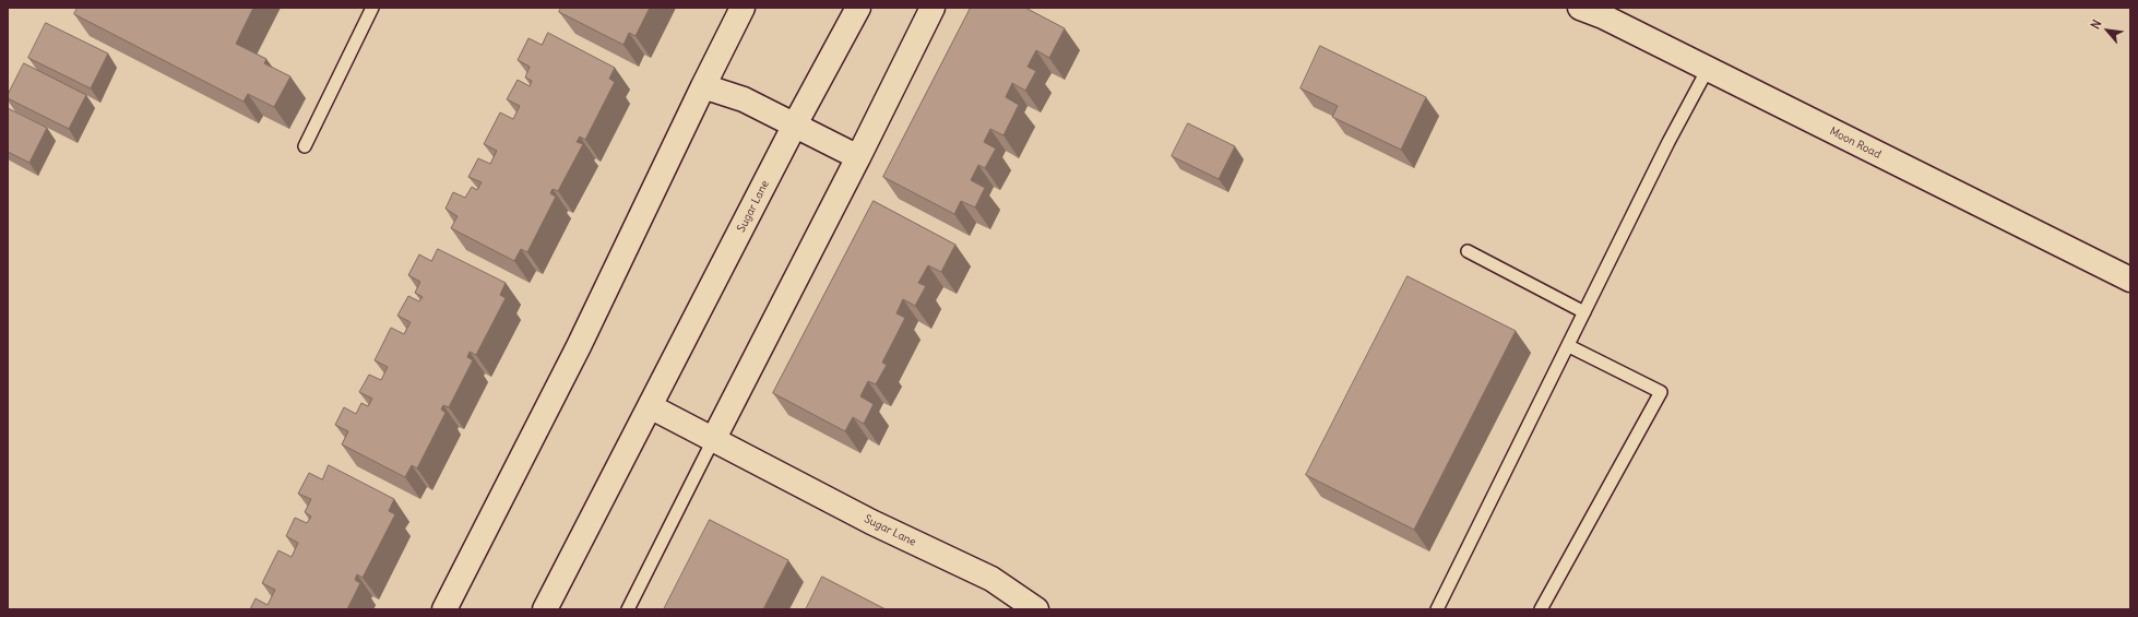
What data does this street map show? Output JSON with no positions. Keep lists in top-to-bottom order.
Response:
{
  "streets": {
    "street": ["Moon Road", "Sugar Lane"]
  },
  "north": "top left"
}
